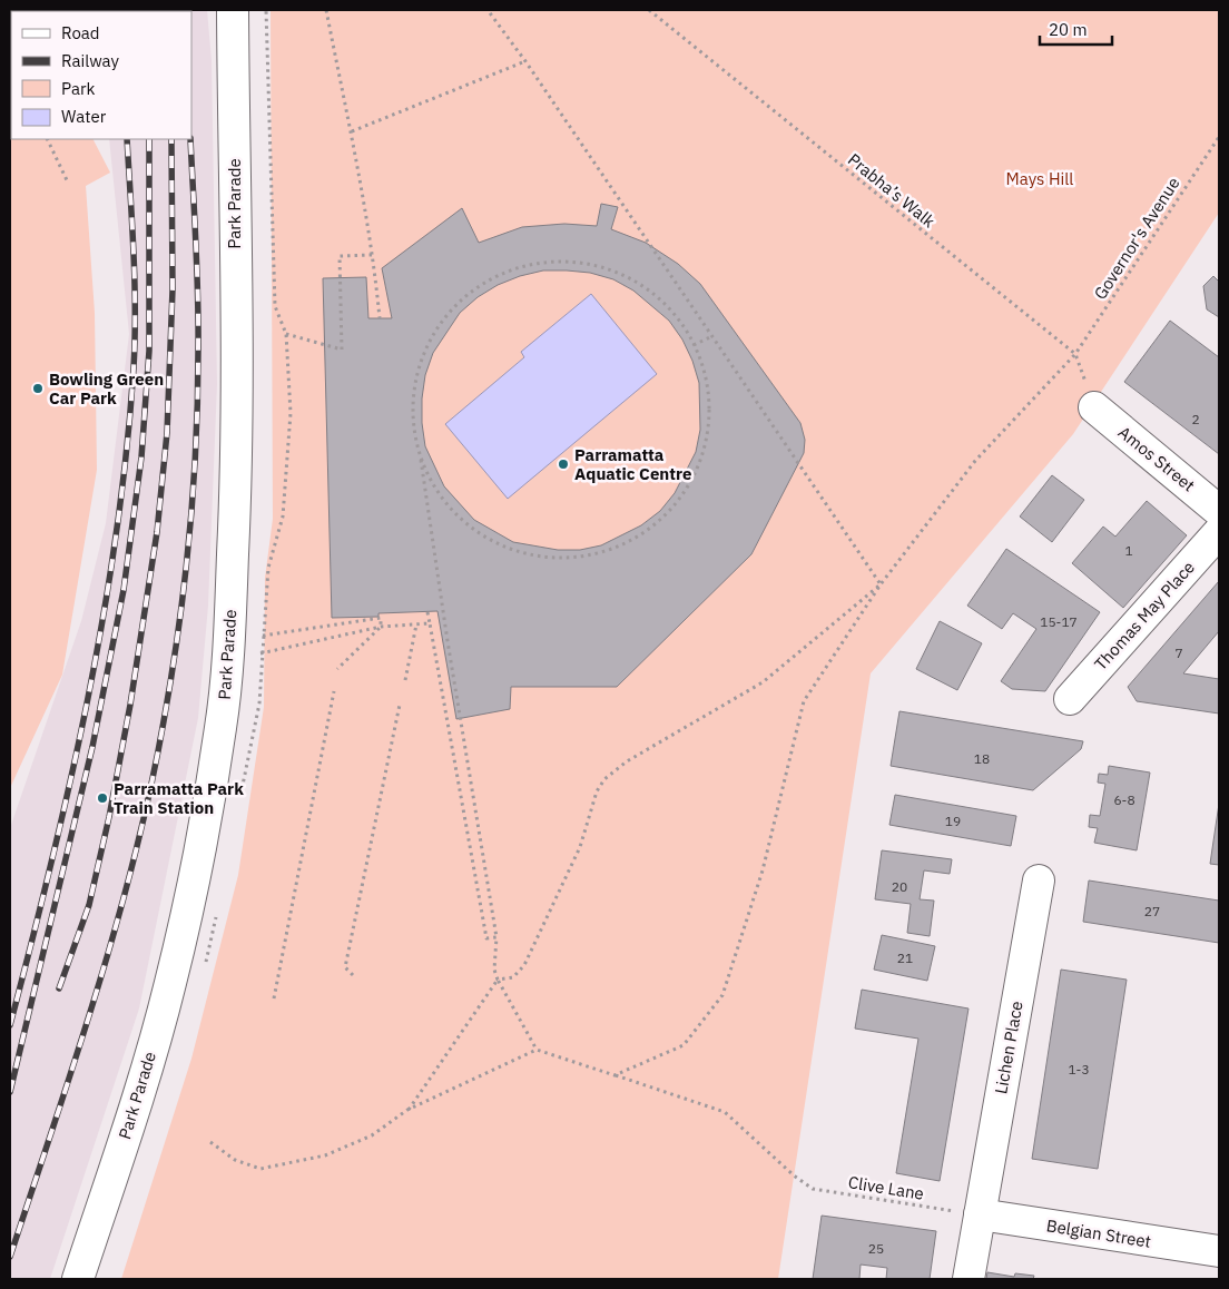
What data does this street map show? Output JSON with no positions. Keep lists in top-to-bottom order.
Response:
{
  "streets": {
    "street": [
      "Park Parade",
      "Amos Street",
      "Thomas May Place",
      "Lichen Place",
      "Belgian Street"
    ],
    "path": ["Prabha’s Walk", "Governor's Avenue", "Clive Lane"]
  },
  "crossings": [
    ["Prabha’s Walk", "Governor's Avenue"],
    ["Lichen Place", "Clive Lane"],
    ["Lichen Place", "Belgian Street"],
    ["Clive Lane", "Belgian Street"]
  ],
  "parks": ["Mays Hill"],
  "places": ["Bowling Green Car Park", "Parramatta Aquatic Centre", "Parramatta Park Train Station"],
  "house_numbers": [
    "2",
    "1",
    "15-17",
    "7",
    "18",
    "6-8",
    "19",
    "20",
    "27",
    "21",
    "1-3",
    "25"
  ],
  "legend": [
    "Road",
    "Railway",
    "Park",
    "Water"
  ],
  "scale_bar": "20 m"
}
